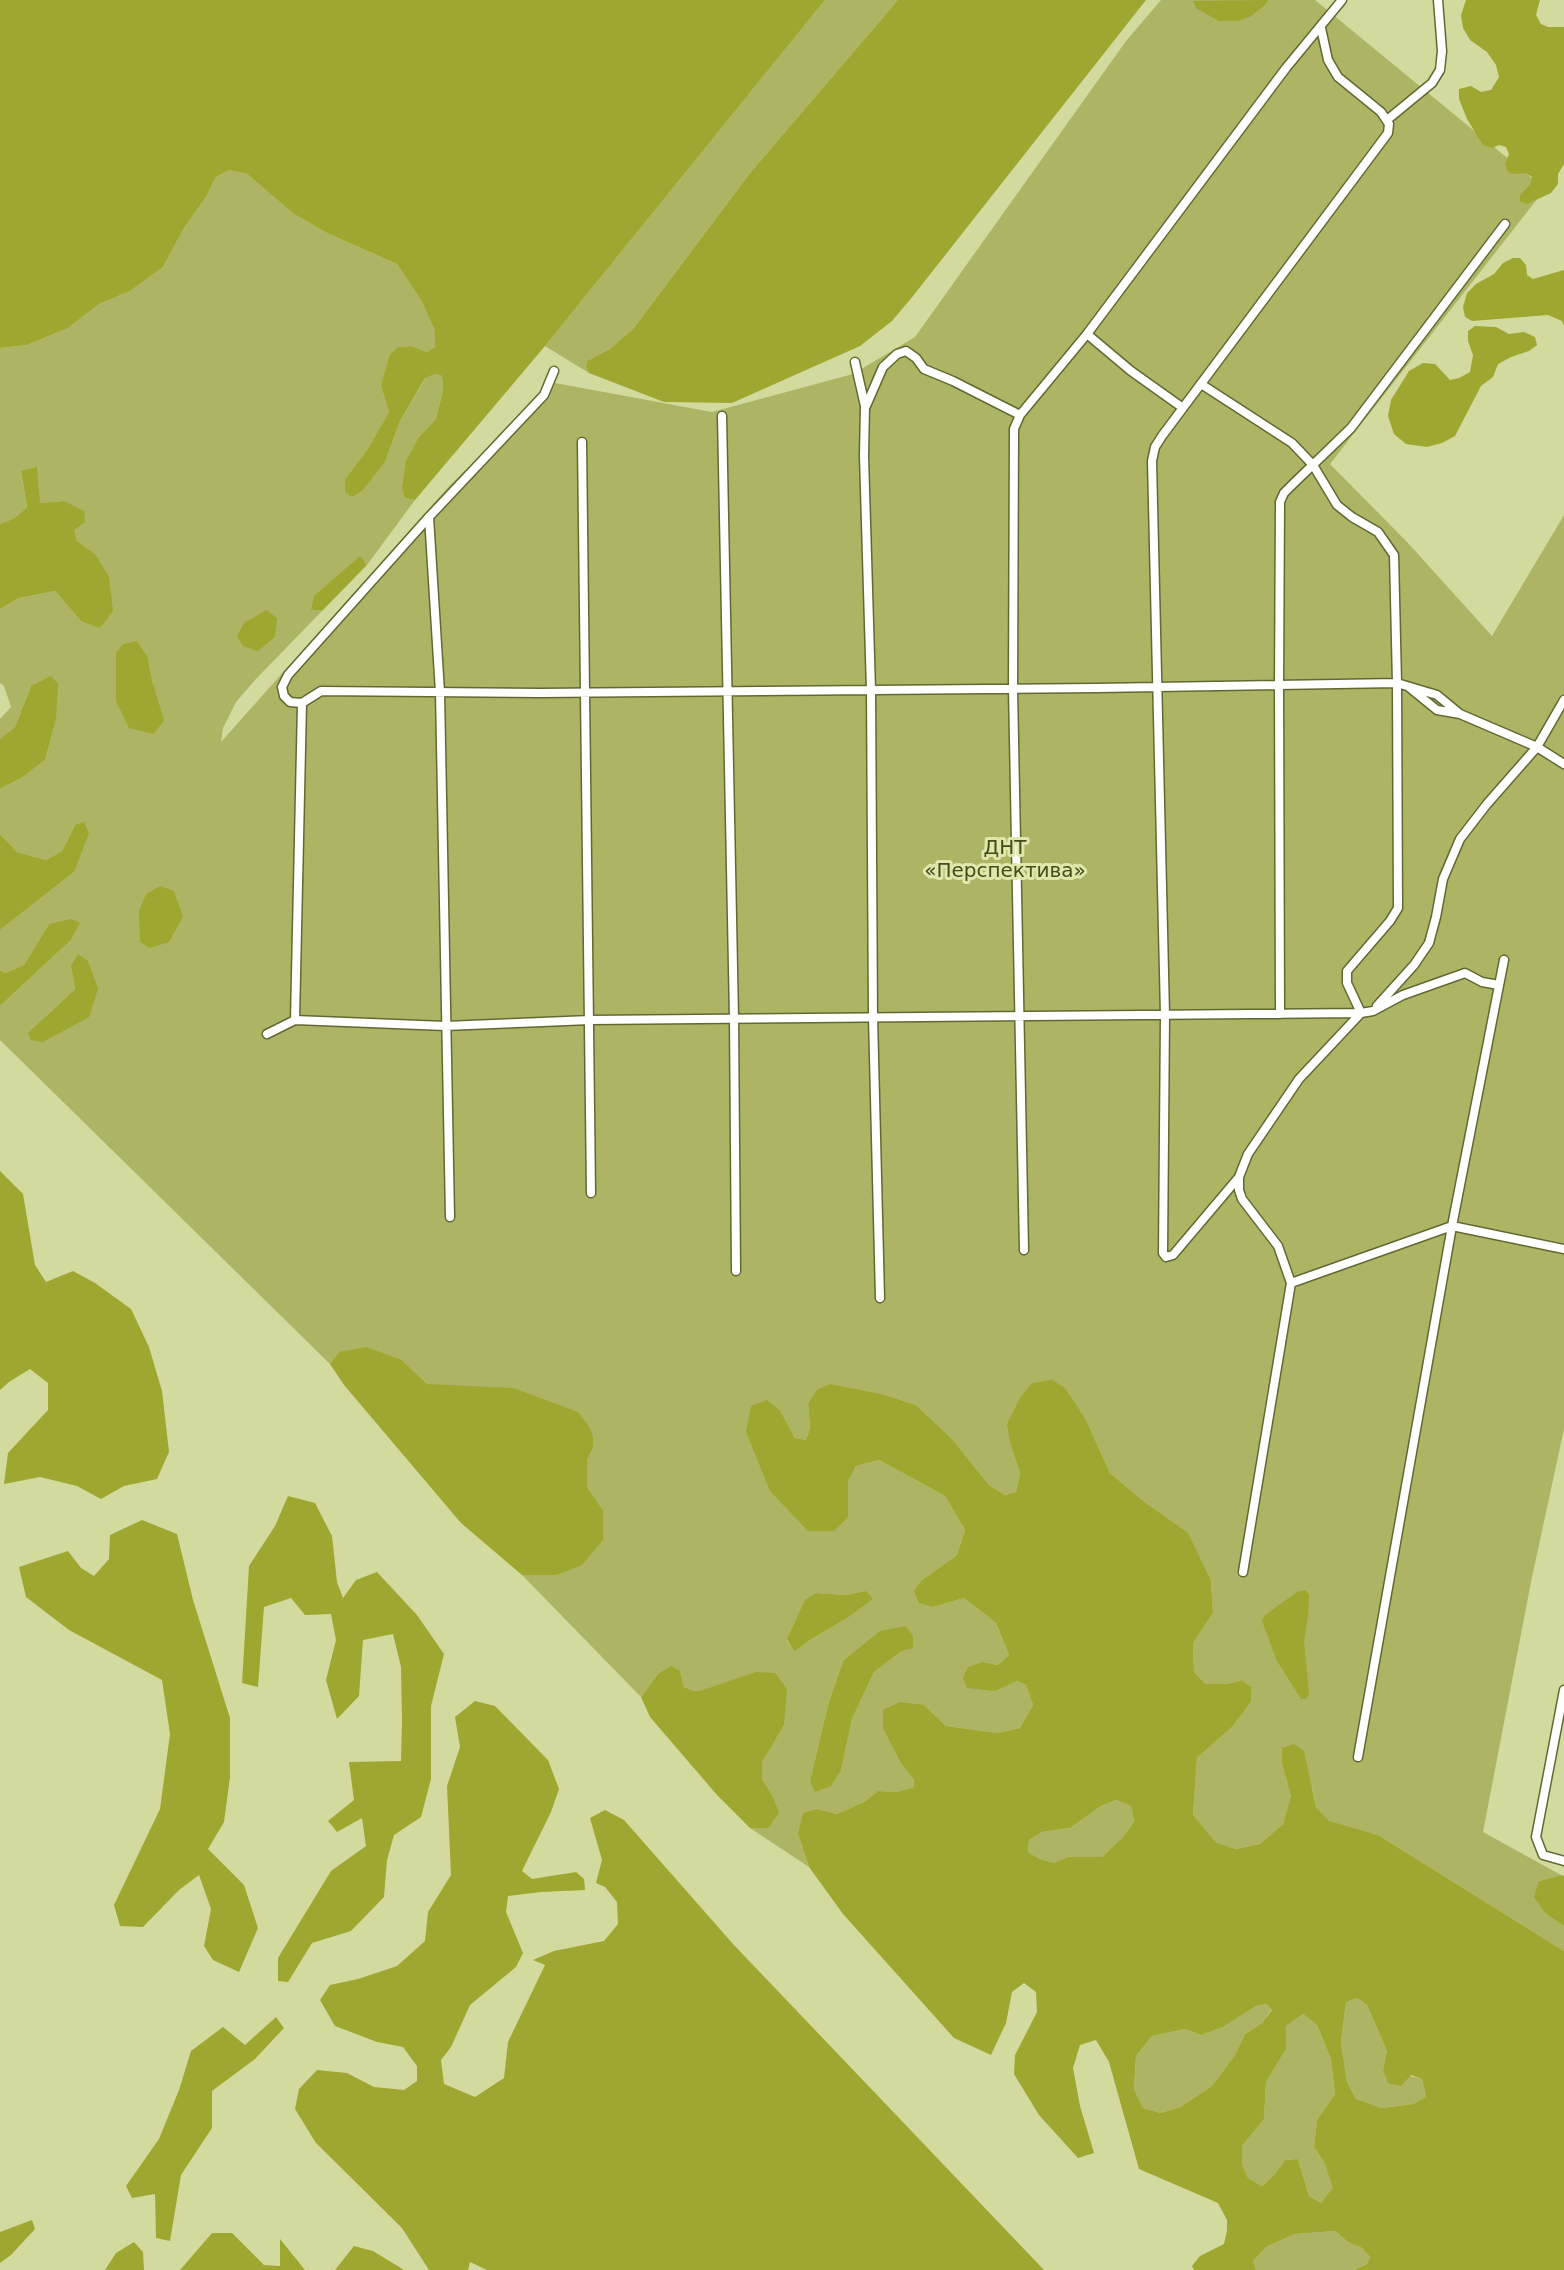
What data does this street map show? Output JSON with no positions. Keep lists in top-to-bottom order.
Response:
{
  "parks": ["ДНТ «Перспектива»"]
}
